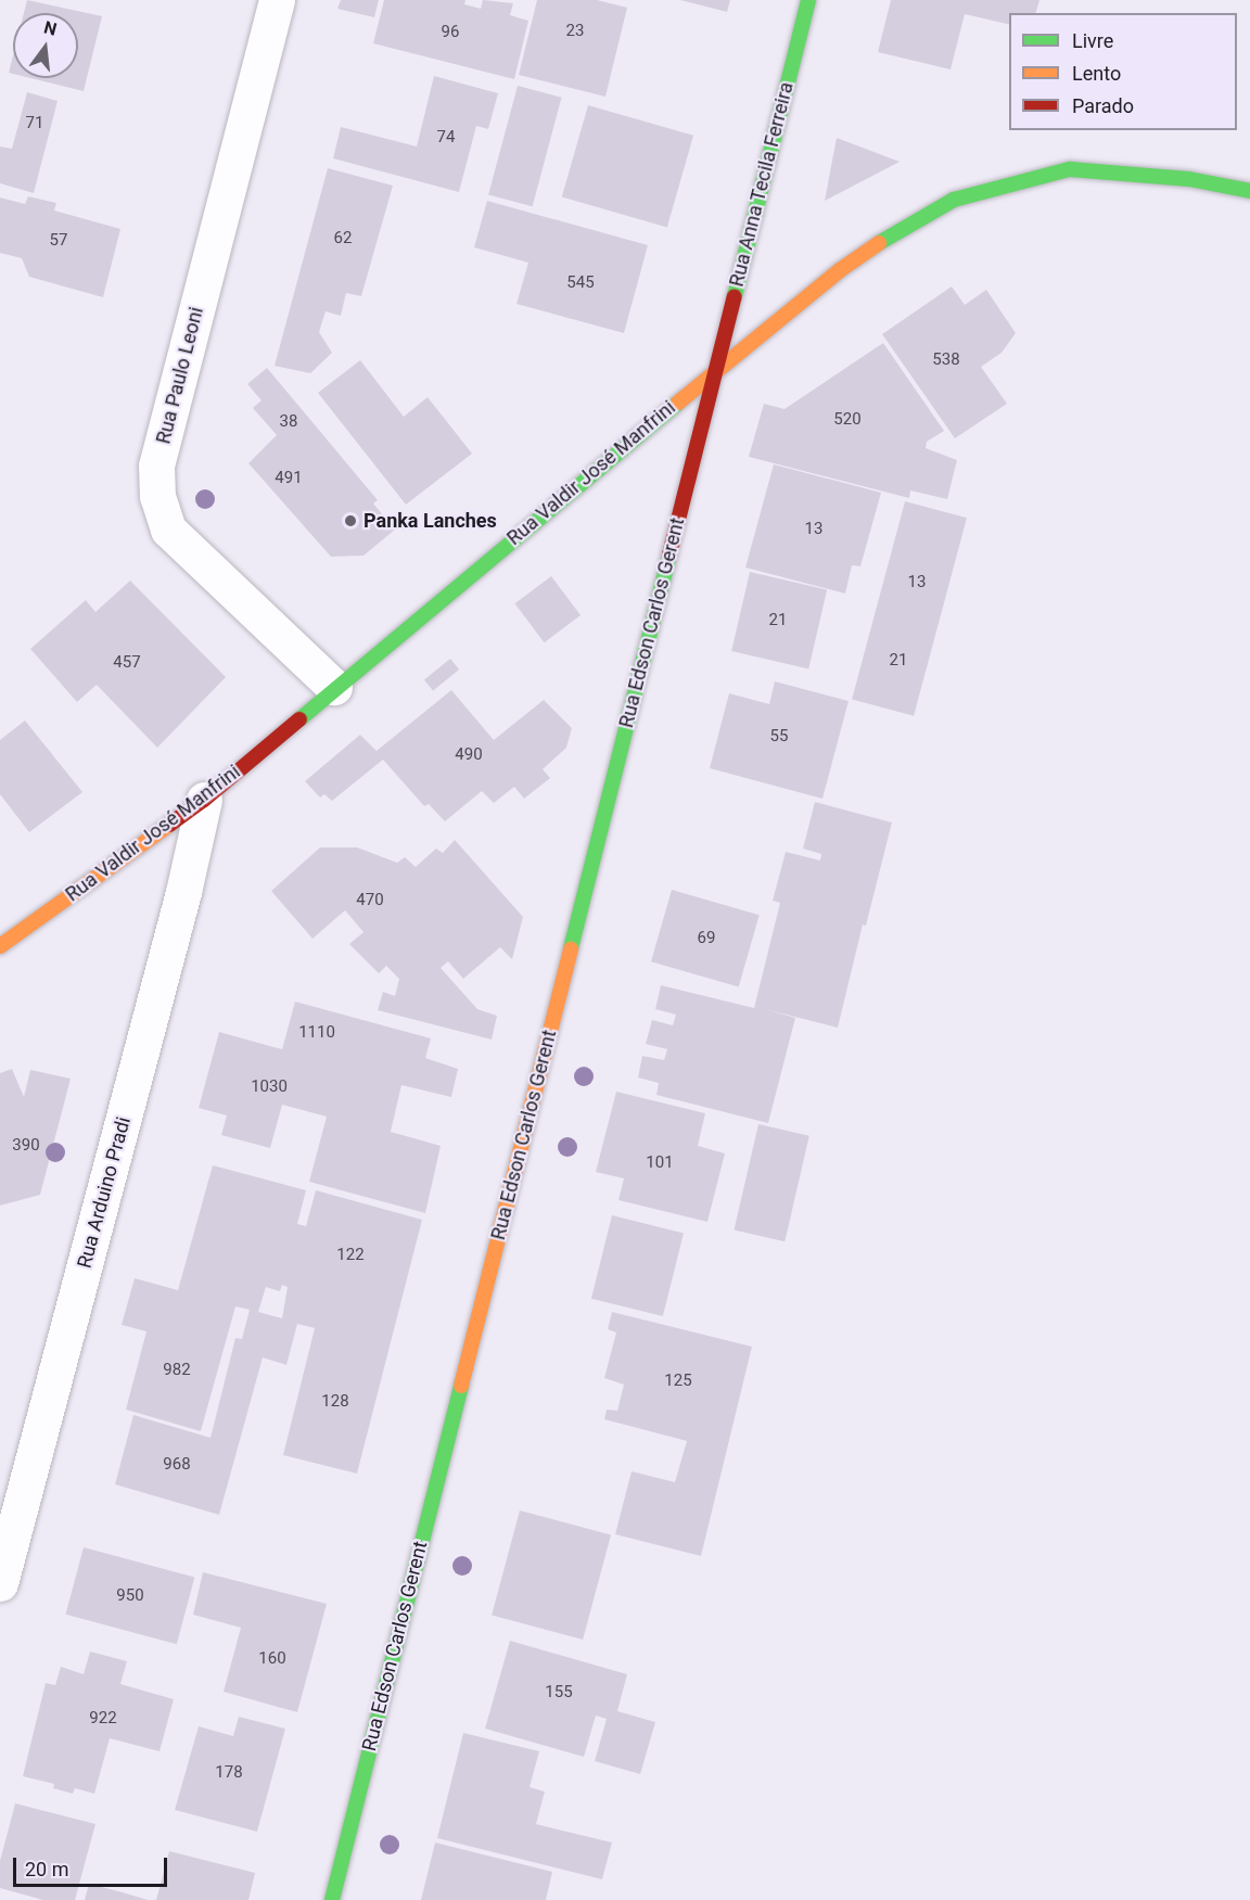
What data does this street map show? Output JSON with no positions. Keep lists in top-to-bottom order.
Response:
{
  "streets": {
    "street": [
      "Rua Anna Tecila Ferreira",
      "Rua Paulo Leoni",
      "Rua Valdir José Manfrini",
      "Rua Edson Carlos Gerent",
      "Rua Arduino Pradi"
    ]
  },
  "crossings": [
    ["Rua Anna Tecila Ferreira", "Rua Valdir José Manfrini"],
    ["Rua Anna Tecila Ferreira", "Rua Edson Carlos Gerent"],
    ["Rua Paulo Leoni", "Rua Valdir José Manfrini"],
    ["Rua Valdir José Manfrini", "Rua Edson Carlos Gerent"],
    ["Rua Valdir José Manfrini", "Rua Arduino Pradi"]
  ],
  "places": ["Panka Lanches"],
  "house_numbers": [
    "23",
    "96",
    "71",
    "74",
    "62",
    "57",
    "545",
    "538",
    "520",
    "38",
    "491",
    "13",
    "13",
    "21",
    "21",
    "457",
    "55",
    "490",
    "470",
    "69",
    "1110",
    "1030",
    "390",
    "101",
    "122",
    "982",
    "125",
    "128",
    "968",
    "950",
    "160",
    "155",
    "922",
    "178"
  ],
  "legend": ["Livre", "Lento", "Parado"],
  "scale_bar": "20 m",
  "north": "top"
}
